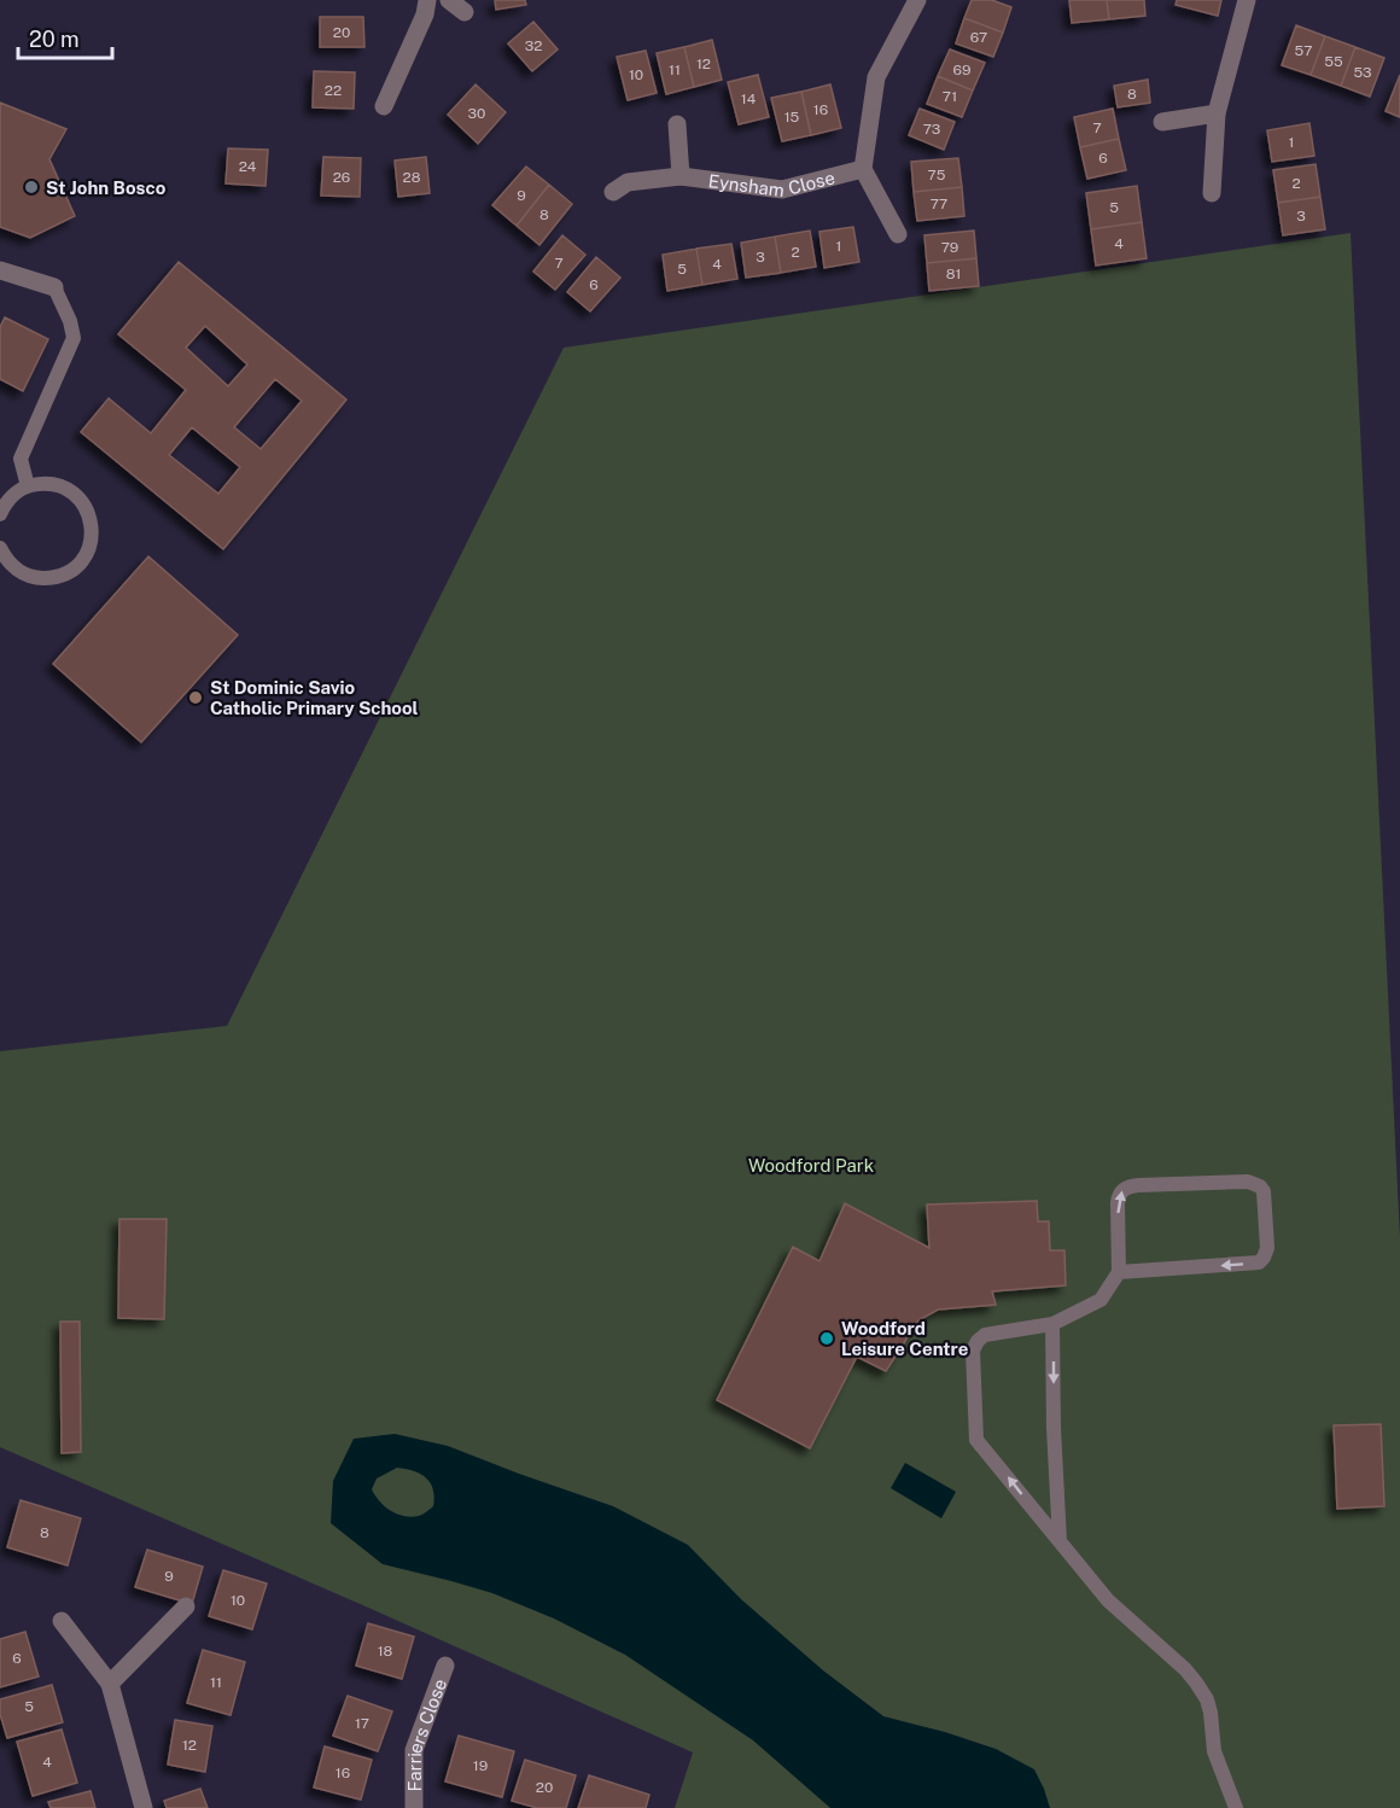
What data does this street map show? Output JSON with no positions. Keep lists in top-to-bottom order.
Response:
{
  "streets": {
    "street": ["Eynsham Close", "Farriers Close"]
  },
  "parks": ["Woodford Park"],
  "places": ["St John Bosco", "St Dominic Savio Catholic Primary School", "Woodford Leisure Centre"],
  "house_numbers": [
    "20",
    "67",
    "32",
    "57",
    "55",
    "12",
    "11",
    "69",
    "53",
    "10",
    "22",
    "8",
    "71",
    "14",
    "16",
    "30",
    "15",
    "7",
    "73",
    "1",
    "6",
    "24",
    "75",
    "26",
    "28",
    "2",
    "9",
    "77",
    "5",
    "8",
    "3",
    "4",
    "1",
    "79",
    "2",
    "3",
    "7",
    "4",
    "5",
    "81",
    "6",
    "8",
    "9",
    "10",
    "18",
    "6",
    "11",
    "5",
    "17",
    "12",
    "4",
    "19",
    "16",
    "20"
  ],
  "scale_bar": "20 m"
}
